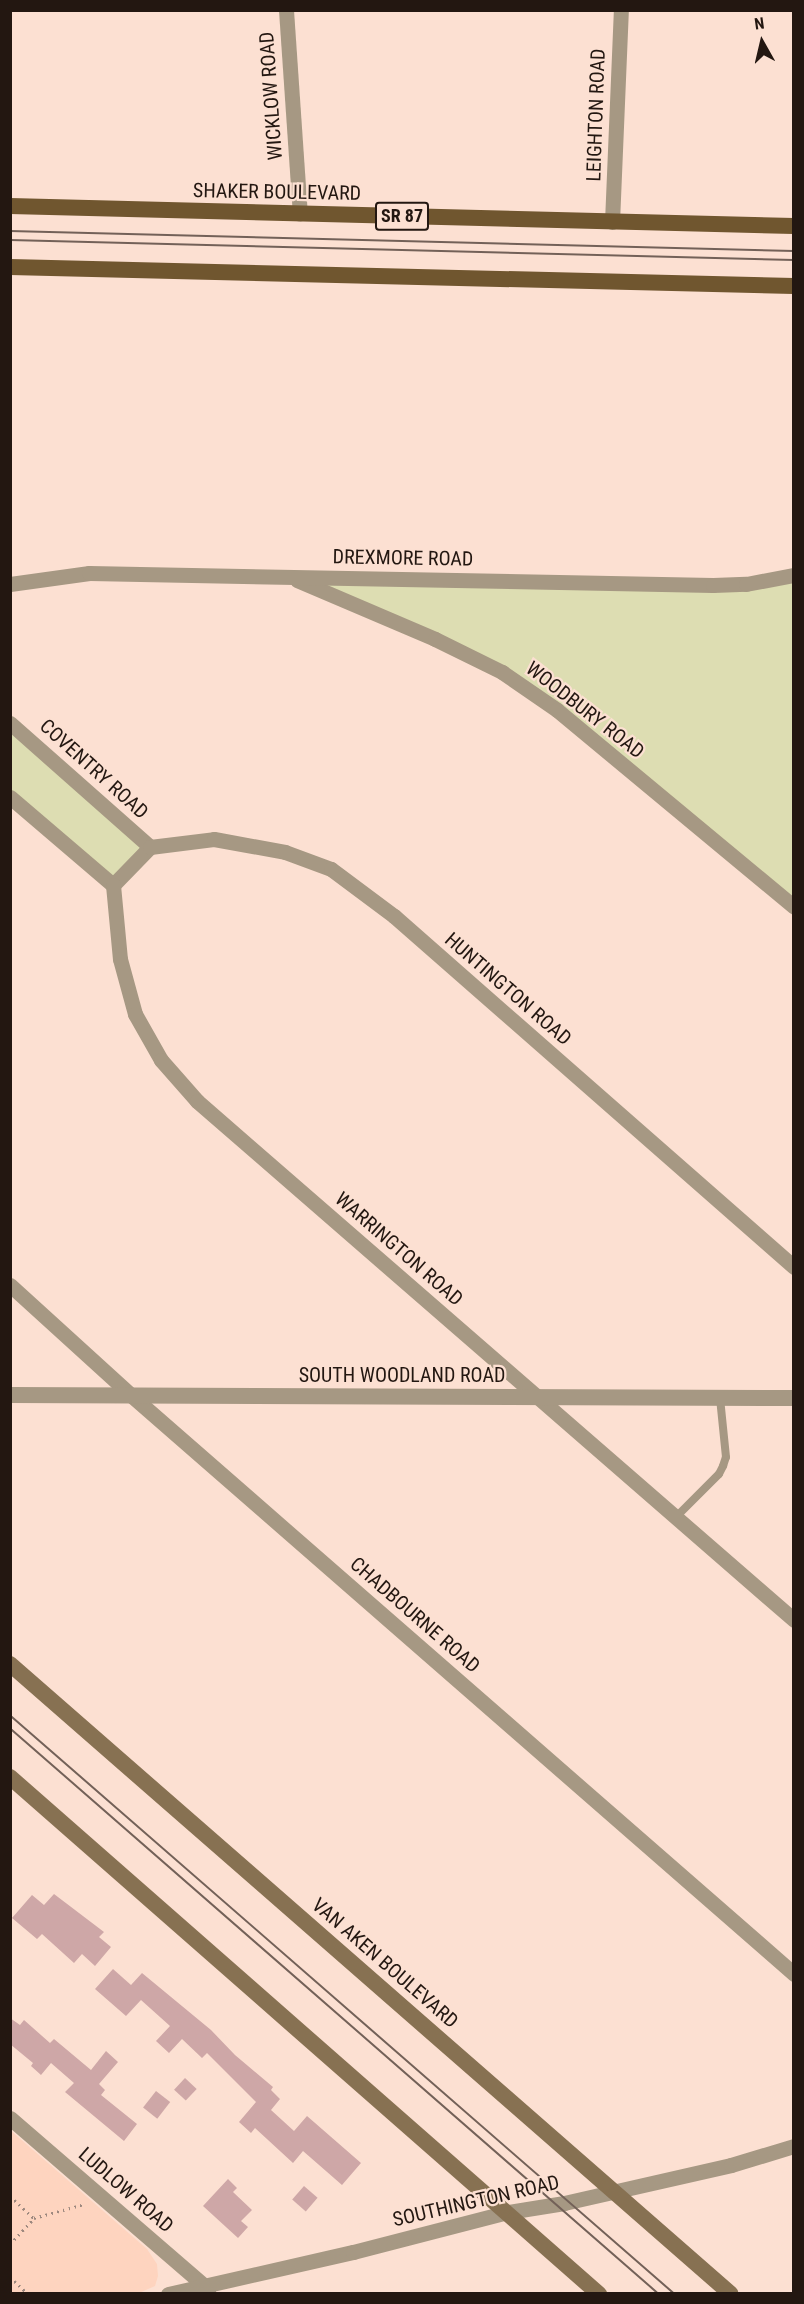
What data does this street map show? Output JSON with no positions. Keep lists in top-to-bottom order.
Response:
{
  "streets": {
    "main road": ["SHAKER BOULEVARD", "SR 87", "VAN AKEN BOULEVARD"],
    "street": [
      "WICKLOW ROAD",
      "LEIGHTON ROAD",
      "DREXMORE ROAD",
      "WOODBURY ROAD",
      "COVENTRY ROAD",
      "HUNTINGTON ROAD",
      "WARRINGTON ROAD",
      "SOUTH WOODLAND ROAD",
      "CHADBOURNE ROAD",
      "LUDLOW ROAD",
      "SOUTHINGTON ROAD"
    ]
  },
  "crossings": [
    ["WICKLOW ROAD", "SHAKER BOULEVARD"],
    ["LEIGHTON ROAD", "SHAKER BOULEVARD"],
    ["DREXMORE ROAD", "WOODBURY ROAD"],
    ["COVENTRY ROAD", "HUNTINGTON ROAD"],
    ["WARRINGTON ROAD", "SOUTH WOODLAND ROAD"],
    ["SOUTH WOODLAND ROAD", "CHADBOURNE ROAD"],
    ["VAN AKEN BOULEVARD", "SOUTHINGTON ROAD"],
    ["LUDLOW ROAD", "SOUTHINGTON ROAD"]
  ],
  "north": "top"
}
